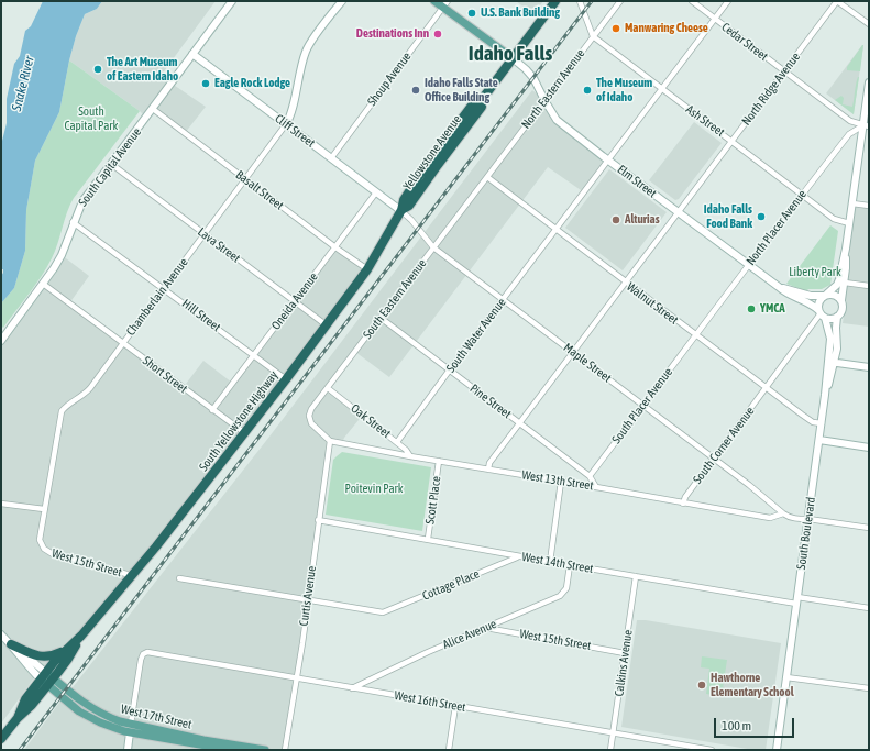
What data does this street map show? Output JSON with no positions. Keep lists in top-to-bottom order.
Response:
{
  "streets": {
    "highway": ["Yellowstone Avenue", "South Yellowstone Highway"],
    "main road": ["West 17th Street"],
    "street": [
      "Cedar Street",
      "Shoup Avenue",
      "North Eastern Avenue",
      "North Ridge Avenue",
      "Ash Street",
      "Cliff Street",
      "South Capital Avenue",
      "Elm Street",
      "Basalt Street",
      "North Placer Avenue",
      "Lava Street",
      "Chamberlain Avenue",
      "South Eastern Avenue",
      "Oneida Avenue",
      "Walnut Street",
      "Hill Street",
      "South Water Avenue",
      "Maple Street",
      "Short Street",
      "Pine Street",
      "South Placer Avenue",
      "Oak Street",
      "South Corner Avenue",
      "West 13th Street",
      "Scott Place",
      "South Boulevard",
      "West 15th Street",
      "West 14th Street",
      "Cottage Place",
      "Curtis Avenue",
      "Alice Avenue",
      "Calkins Avenue",
      "West 16th Street"
    ]
  },
  "crossings": [
    ["Cedar Street", "North Ridge Avenue"],
    ["Cedar Street", "North Placer Avenue"],
    ["Cedar Street", "South Water Avenue"],
    ["Shoup Avenue", "Cliff Street"],
    ["North Eastern Avenue", "Ash Street"],
    ["North Eastern Avenue", "Elm Street"],
    ["North Eastern Avenue", "South Eastern Avenue"],
    ["North Eastern Avenue", "Walnut Street"],
    ["North Ridge Avenue", "Ash Street"],
    ["North Ridge Avenue", "Elm Street"],
    ["North Ridge Avenue", "Walnut Street"],
    ["North Ridge Avenue", "Maple Street"],
    ["North Ridge Avenue", "Pine Street"],
    ["North Ridge Avenue", "West 13th Street"],
    ["Ash Street", "North Placer Avenue"],
    ["Ash Street", "South Water Avenue"],
    ["Cliff Street", "Yellowstone Avenue"],
    ["Cliff Street", "South Capital Avenue"],
    ["Cliff Street", "Chamberlain Avenue"],
    ["Cliff Street", "Oneida Avenue"],
    ["Cliff Street", "Maple Street"],
    ["Cliff Street", "South Yellowstone Highway"],
    ["Yellowstone Avenue", "Elm Street"],
    ["Yellowstone Avenue", "Maple Street"],
    ["Yellowstone Avenue", "South Yellowstone Highway"],
    ["South Capital Avenue", "Basalt Street"],
    ["South Capital Avenue", "Lava Street"],
    ["South Capital Avenue", "Hill Street"],
    ["South Capital Avenue", "Short Street"],
    ["Elm Street", "North Placer Avenue"],
    ["Elm Street", "South Water Avenue"],
    ["Elm Street", "South Corner Avenue"],
    ["Elm Street", "South Boulevard"],
    ["Basalt Street", "Chamberlain Avenue"],
    ["Basalt Street", "Oneida Avenue"],
    ["Basalt Street", "South Yellowstone Highway"],
    ["North Placer Avenue", "Walnut Street"],
    ["North Placer Avenue", "South Placer Avenue"],
    ["Lava Street", "Chamberlain Avenue"],
    ["Lava Street", "Oneida Avenue"],
    ["Lava Street", "South Yellowstone Highway"],
    ["Chamberlain Avenue", "Hill Street"],
    ["Chamberlain Avenue", "Short Street"],
    ["Chamberlain Avenue", "West 15th Street"],
    ["South Eastern Avenue", "Walnut Street"],
    ["South Eastern Avenue", "Maple Street"],
    ["South Eastern Avenue", "Pine Street"],
    ["South Eastern Avenue", "Oak Street"],
    ["South Eastern Avenue", "West 13th Street"],
    ["South Eastern Avenue", "Curtis Avenue"],
    ["Oneida Avenue", "Hill Street"],
    ["Oneida Avenue", "Short Street"],
    ["Walnut Street", "South Water Avenue"],
    ["Walnut Street", "South Placer Avenue"],
    ["Walnut Street", "South Corner Avenue"],
    ["Walnut Street", "South Boulevard"],
    ["Hill Street", "South Yellowstone Highway"],
    ["South Water Avenue", "Maple Street"],
    ["South Water Avenue", "Pine Street"],
    ["South Water Avenue", "Oak Street"],
    ["Maple Street", "South Placer Avenue"],
    ["Maple Street", "South Yellowstone Highway"],
    ["Maple Street", "South Corner Avenue"],
    ["Maple Street", "West 13th Street"],
    ["Short Street", "South Yellowstone Highway"],
    ["Pine Street", "South Placer Avenue"],
    ["Pine Street", "West 13th Street"],
    ["South Yellowstone Highway", "West 15th Street"],
    ["South Yellowstone Highway", "West 17th Street"],
    ["Oak Street", "West 13th Street"],
    ["South Corner Avenue", "West 13th Street"],
    ["South Corner Avenue", "South Boulevard"],
    ["West 13th Street", "Scott Place"],
    ["West 13th Street", "Curtis Avenue"],
    ["Scott Place", "West 14th Street"],
    ["South Boulevard", "West 14th Street"],
    ["West 15th Street", "Alice Avenue"],
    ["West 15th Street", "Calkins Avenue"],
    ["West 14th Street", "Cottage Place"],
    ["West 14th Street", "Curtis Avenue"],
    ["West 14th Street", "Alice Avenue"],
    ["West 14th Street", "Calkins Avenue"],
    ["Cottage Place", "Curtis Avenue"],
    ["Curtis Avenue", "West 16th Street"],
    ["Alice Avenue", "West 16th Street"],
    ["Calkins Avenue", "West 16th Street"],
    ["West 16th Street", "West 17th Street"]
  ],
  "districts": ["Idaho Falls"],
  "water": ["Snake River"],
  "parks": ["South Capital Park", "Liberty Park", "Poitevin Park"],
  "places": [
    "U.S. Bank Building",
    "Manwaring Cheese",
    "Destinations Inn",
    "The Art Museum of Eastern Idaho",
    "Eagle Rock Lodge",
    "Idaho Falls State Office Building",
    "The Museum of Idaho",
    "Idaho Falls Food Bank",
    "Alturias",
    "YMCA",
    "Hawthorne Elementary School"
  ],
  "scale_bar": "100 m"
}
